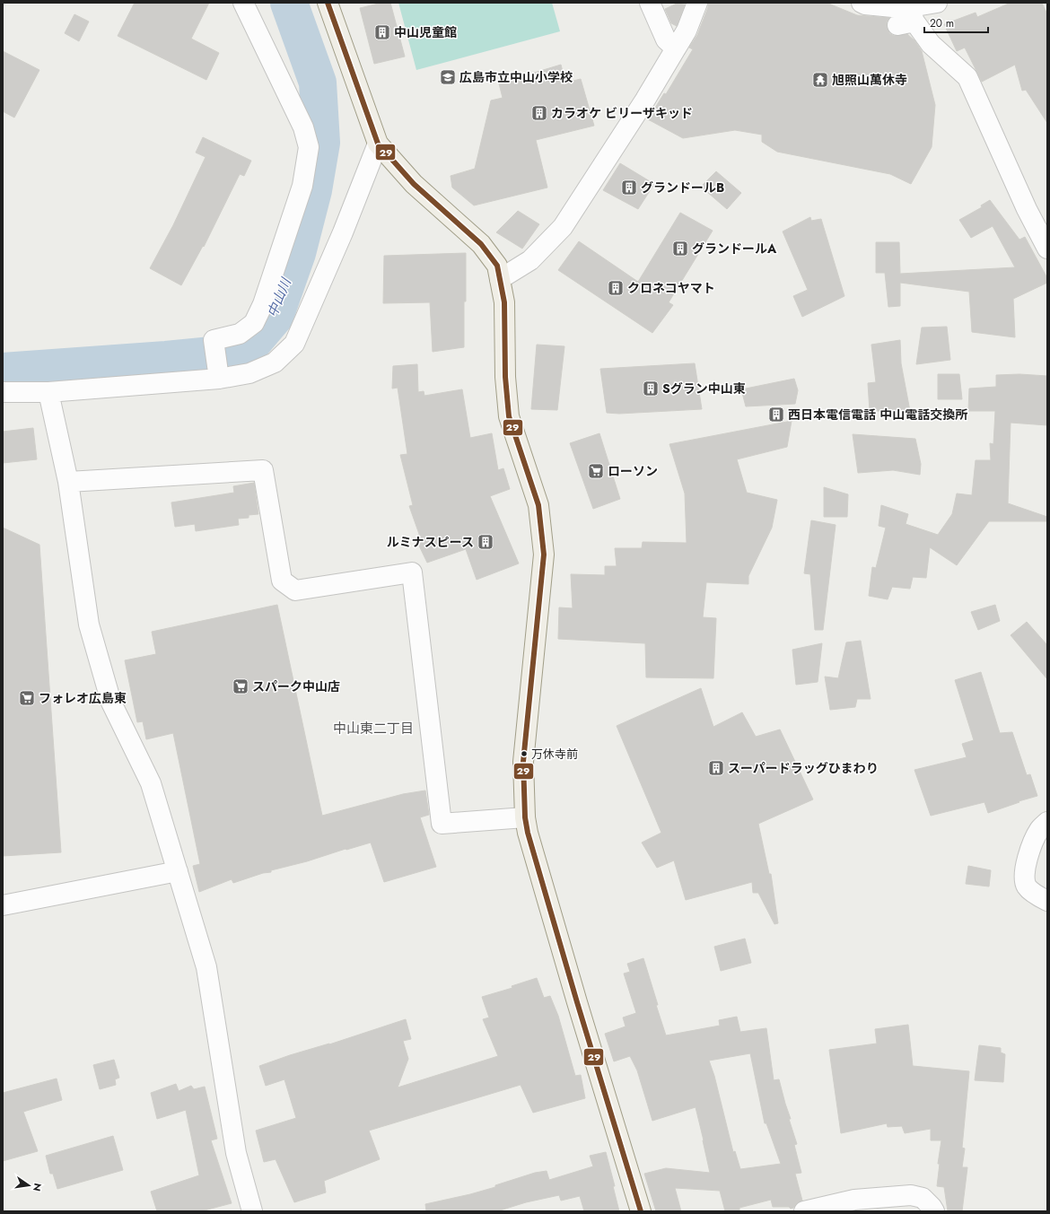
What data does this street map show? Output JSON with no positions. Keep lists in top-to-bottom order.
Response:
{
  "districts": ["中山東二丁目"],
  "water": ["中山川"],
  "places": {
    "building": [
      "中山児童館",
      "カラオケ ビリーザキッド",
      "グランドールB",
      "グランドールA",
      "クロネコヤマト",
      "Sグラン中山東",
      "西日本電信電話 中山電話交換所",
      "ルミナスピース",
      "スーパードラッグひまわり"
    ],
    "school or university": ["広島市立中山小学校"],
    "temple": ["旭照山萬休寺"],
    "supermarket": ["ローソン", "スパーク中山店", "フォレオ広島東"],
    "other": ["万休寺前"]
  },
  "lines": ["transit line 29"],
  "scale_bar": "20 m",
  "north": "right"
}
